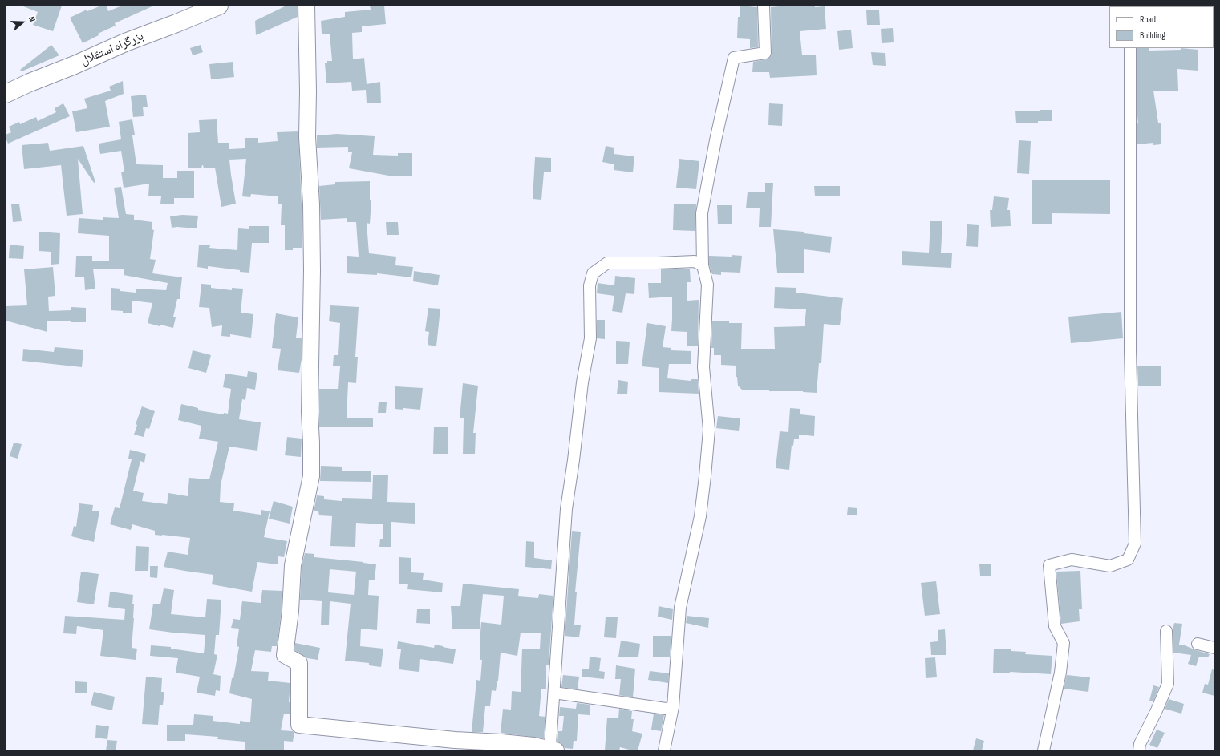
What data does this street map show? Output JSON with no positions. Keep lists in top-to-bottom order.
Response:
{
  "streets": {
    "highway": ["بزرگراه استقلال"]
  },
  "legend": ["Road", "Building"],
  "north": "right"
}
